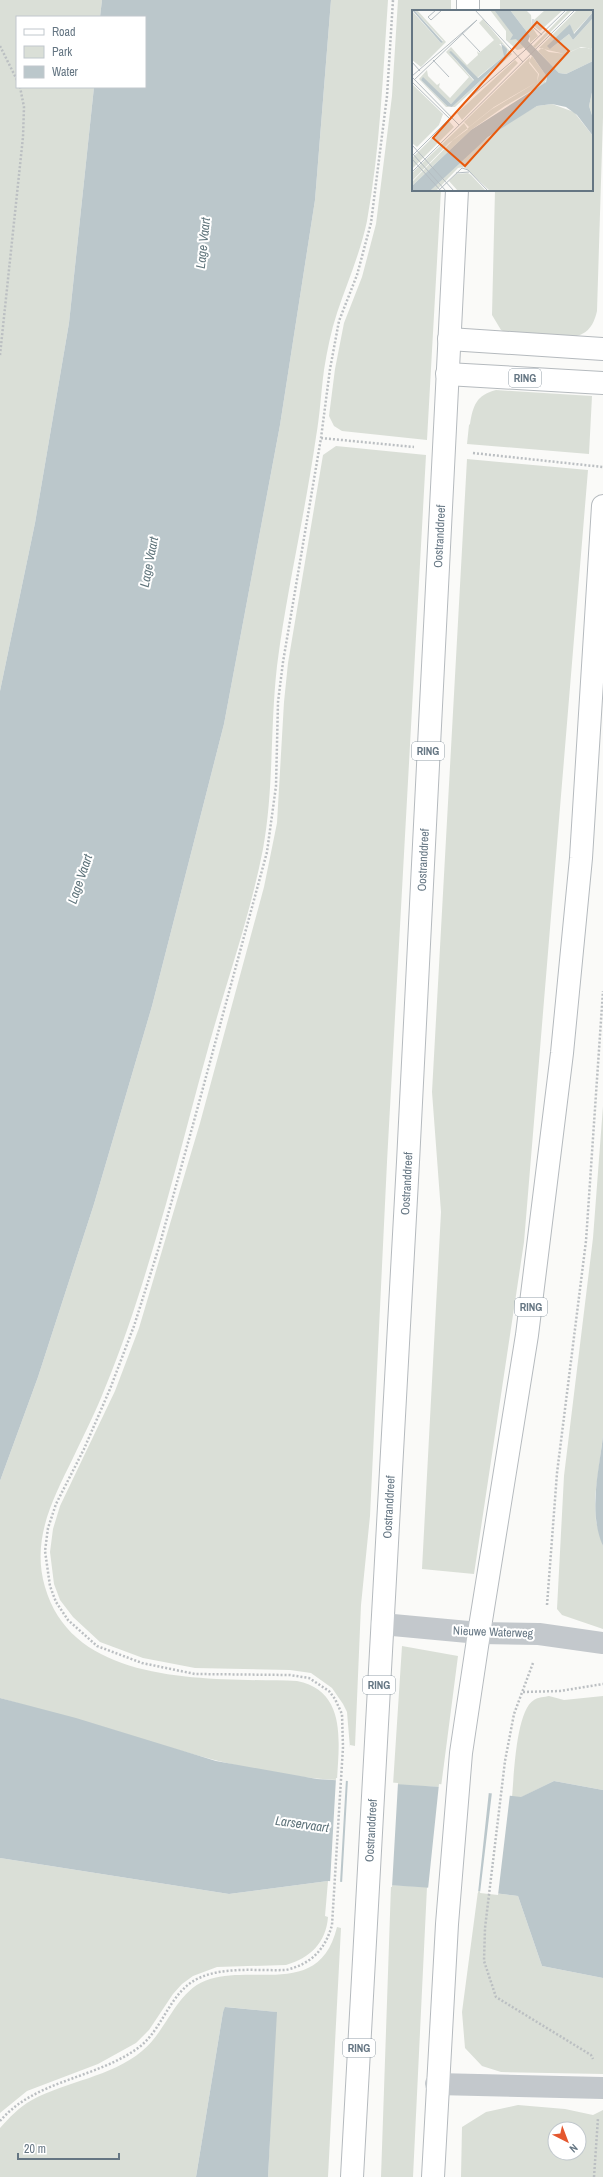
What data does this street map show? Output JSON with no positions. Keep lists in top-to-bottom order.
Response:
{
  "streets": {
    "main road": ["RING", "Oostranddreef"],
    "street": ["Nieuwe Waterweg"]
  },
  "crossings": [
    ["RING", "Oostranddreef"],
    ["RING", "Nieuwe Waterweg"],
    ["Oostranddreef", "Nieuwe Waterweg"]
  ],
  "water": ["Lage Vaart", "Larservaart"],
  "legend": ["Road", "Park", "Water"],
  "scale_bar": "20 m",
  "north": "bottom right"
}
